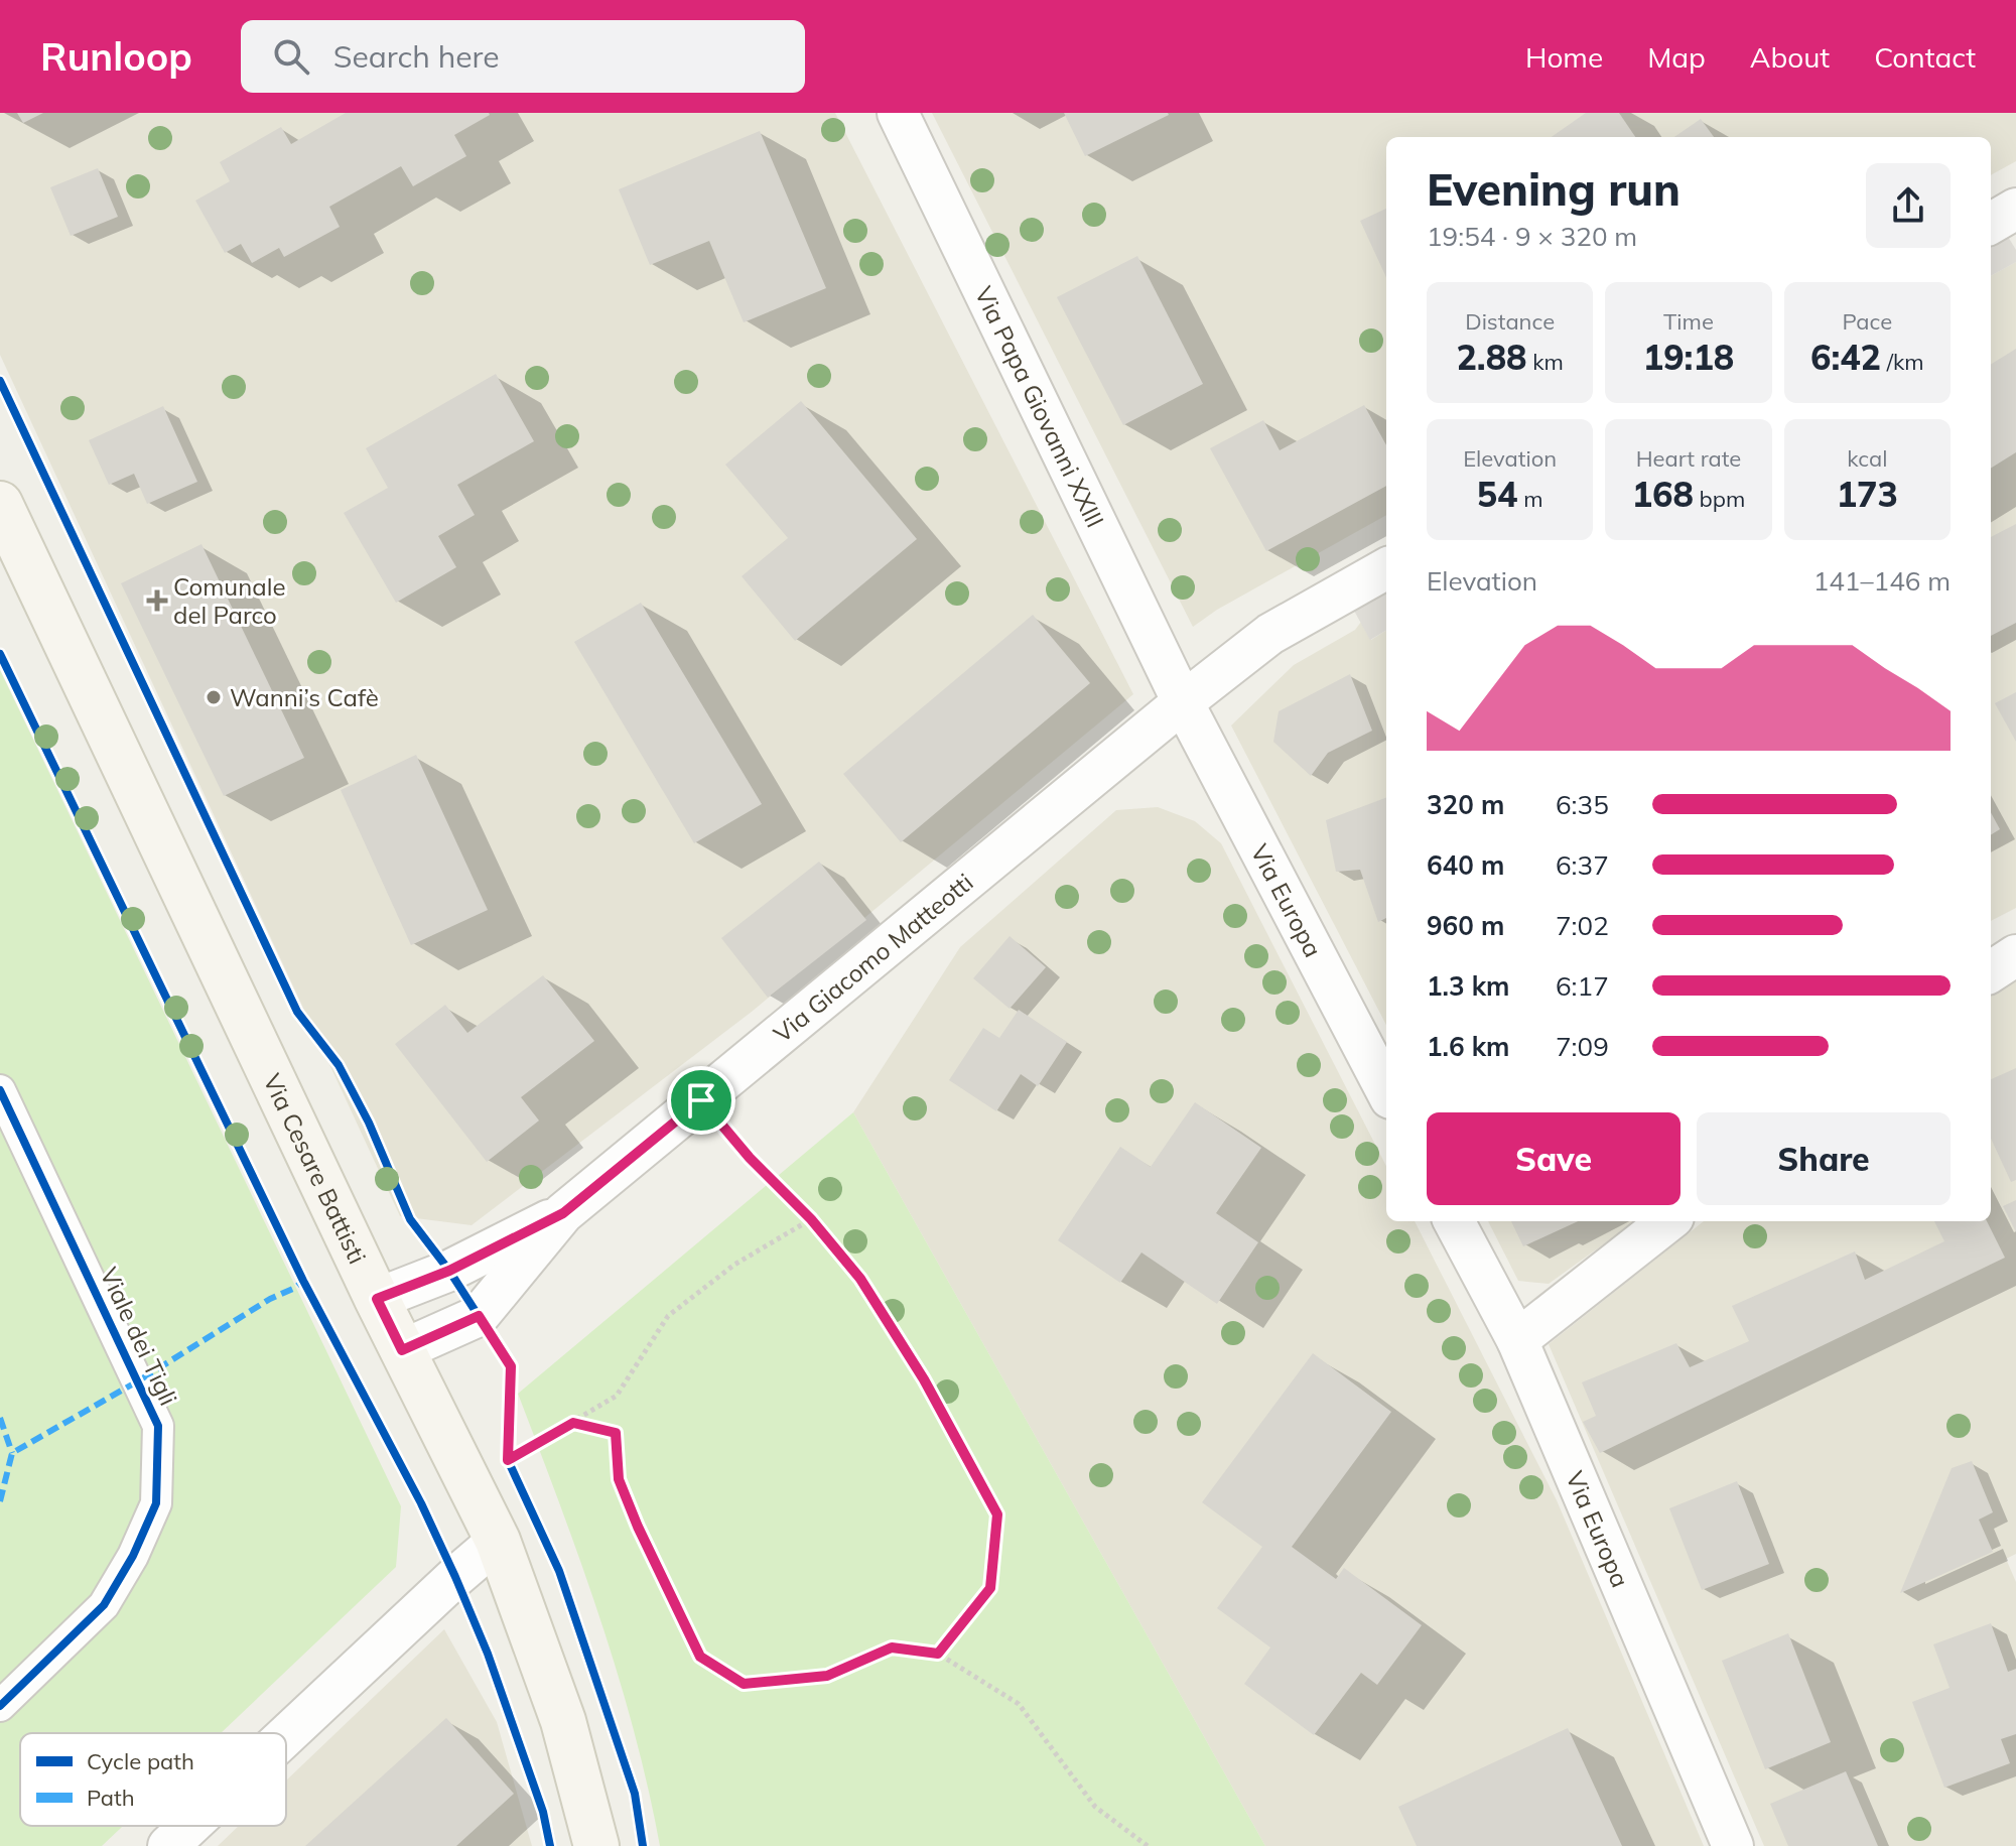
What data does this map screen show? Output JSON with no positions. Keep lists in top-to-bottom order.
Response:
{
  "streets": {
    "main road": ["Via Cesare Battisti"],
    "street": [
      "Via Papa Giovanni XXIII",
      "Via Europa",
      "Via Giacomo Matteotti",
      "Viale dei Tigli"
    ]
  },
  "crossings": [
    ["Via Papa Giovanni XXIII", "Via Europa"],
    ["Via Papa Giovanni XXIII", "Via Giacomo Matteotti"],
    ["Via Europa", "Via Giacomo Matteotti"],
    ["Via Giacomo Matteotti", "Via Cesare Battisti"]
  ],
  "places": {
    "health": ["Comunale del Parco"],
    "other": ["Wanni’s Cafè"]
  },
  "legend": ["Cycle path", "Path"],
  "page": {
    "header": "Runloop",
    "search": "Search here",
    "nav": [
      "Home",
      "Map",
      "About",
      "Contact"
    ],
    "heading": ["Evening run", "19:54 · 9 × 320 m"],
    "stats": [
      ["Distance", "2.88 km"],
      ["Time", "19:18"],
      ["Pace", "6:42 /km"],
      ["Elevation", "54 m"],
      ["Heart rate", "168 bpm"],
      ["kcal", "173"]
    ],
    "chart": ["Elevation", "141–146 m"],
    "list": [
      {
        "name": "320 m",
        "note": "6:35"
      },
      {
        "name": "640 m",
        "note": "6:37"
      },
      {
        "name": "960 m",
        "note": "7:02"
      },
      {
        "name": "1.3 km",
        "note": "6:17"
      },
      {
        "name": "1.6 km",
        "note": "7:09"
      }
    ],
    "buttons": ["Save", "Share"]
  }
}
